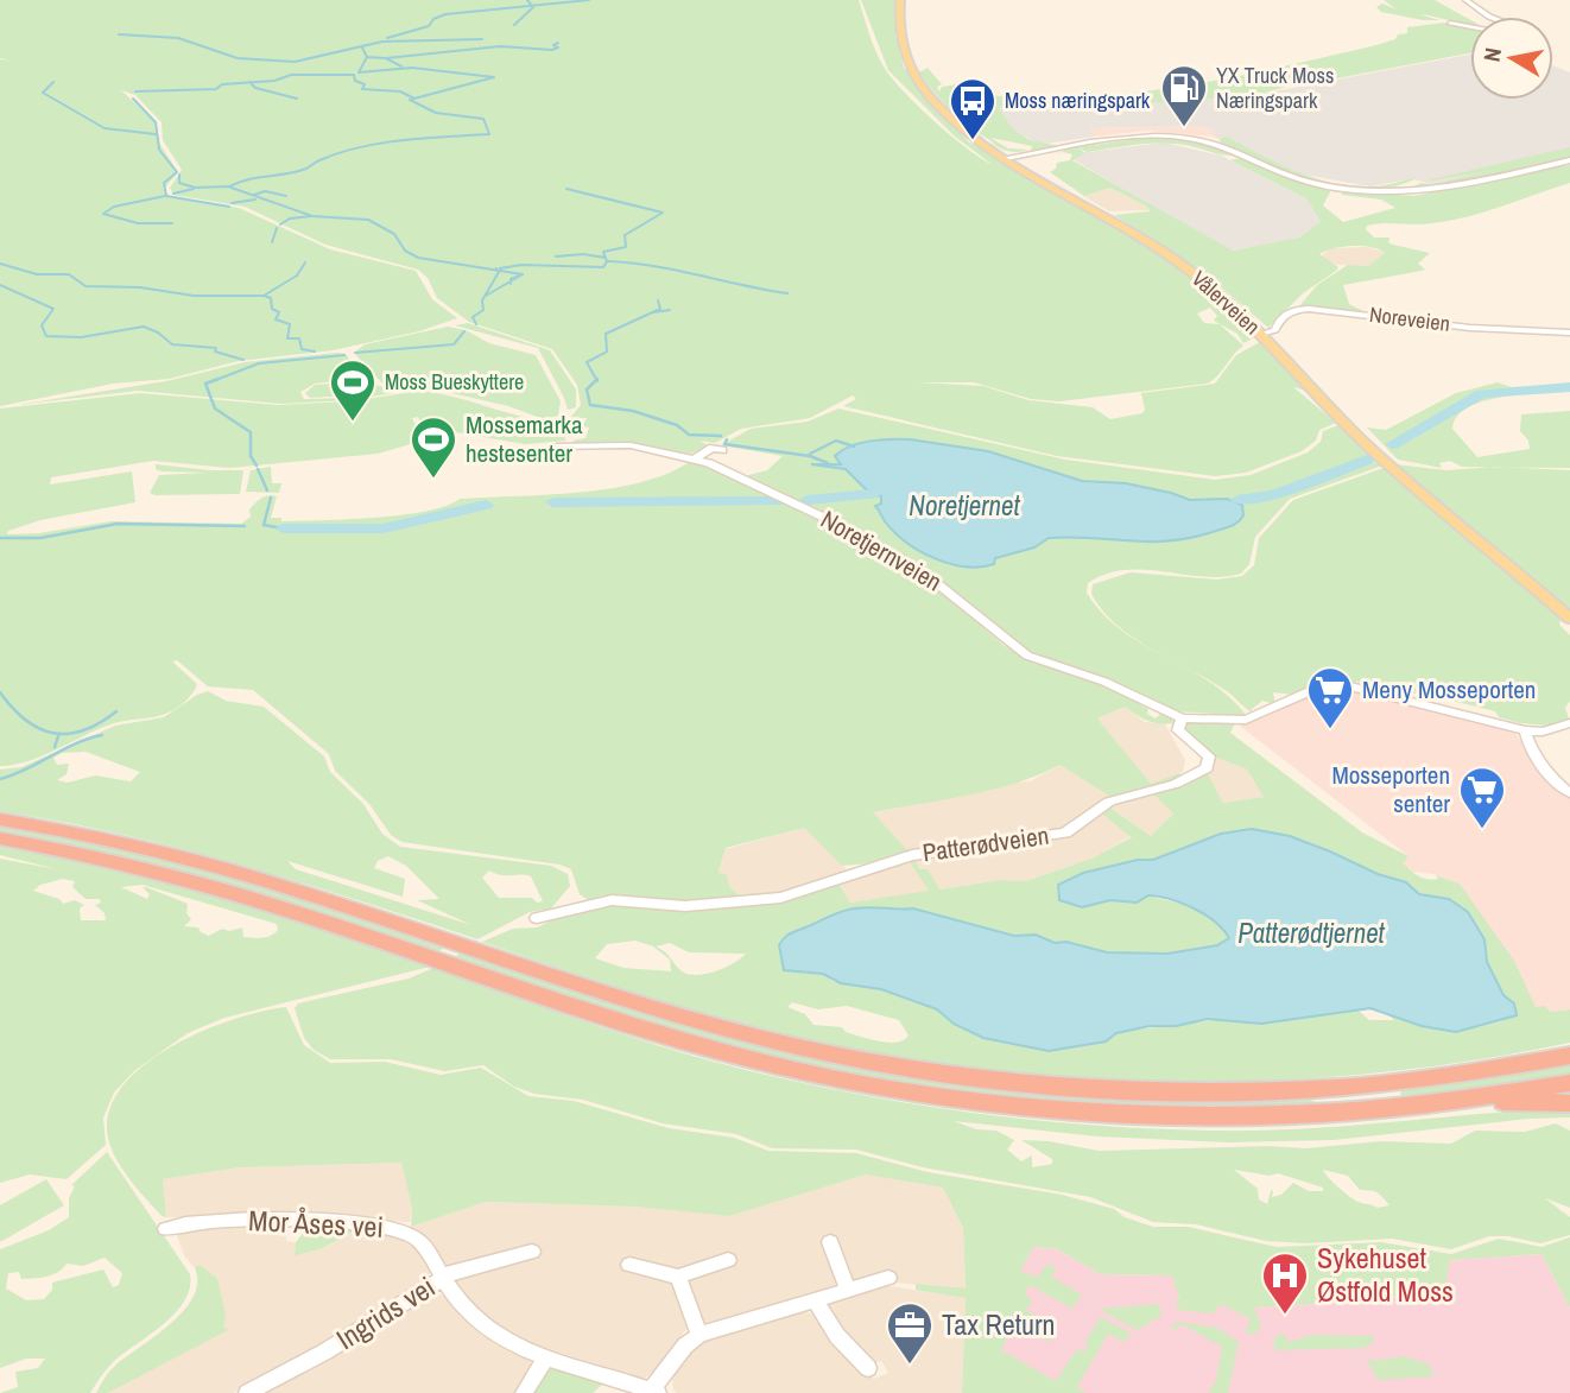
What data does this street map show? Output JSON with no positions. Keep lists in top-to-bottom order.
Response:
{
  "streets": {
    "main road": ["Vålerveien"],
    "street": [
      "Noreveien",
      "Noretjernveien",
      "Patterødveien",
      "Mor Åses vei",
      "Ingrids vei"
    ]
  },
  "crossings": [
    ["Vålerveien", "Noreveien"],
    ["Noretjernveien", "Patterødveien"],
    ["Mor Åses vei", "Ingrids vei"]
  ],
  "water": ["Noretjernet", "Patterødtjernet"],
  "places": {
    "fuel station": ["YX Truck Moss Næringspark"],
    "bus stop": ["Moss næringspark"],
    "sports": ["Moss Bueskyttere", "Mossemarka hestesenter"],
    "supermarket": ["Meny Mosseporten", "Mosseporten senter"],
    "hospital": ["Sykehuset Østfold Moss"],
    "office": ["Tax Return"]
  },
  "north": "left"
}
